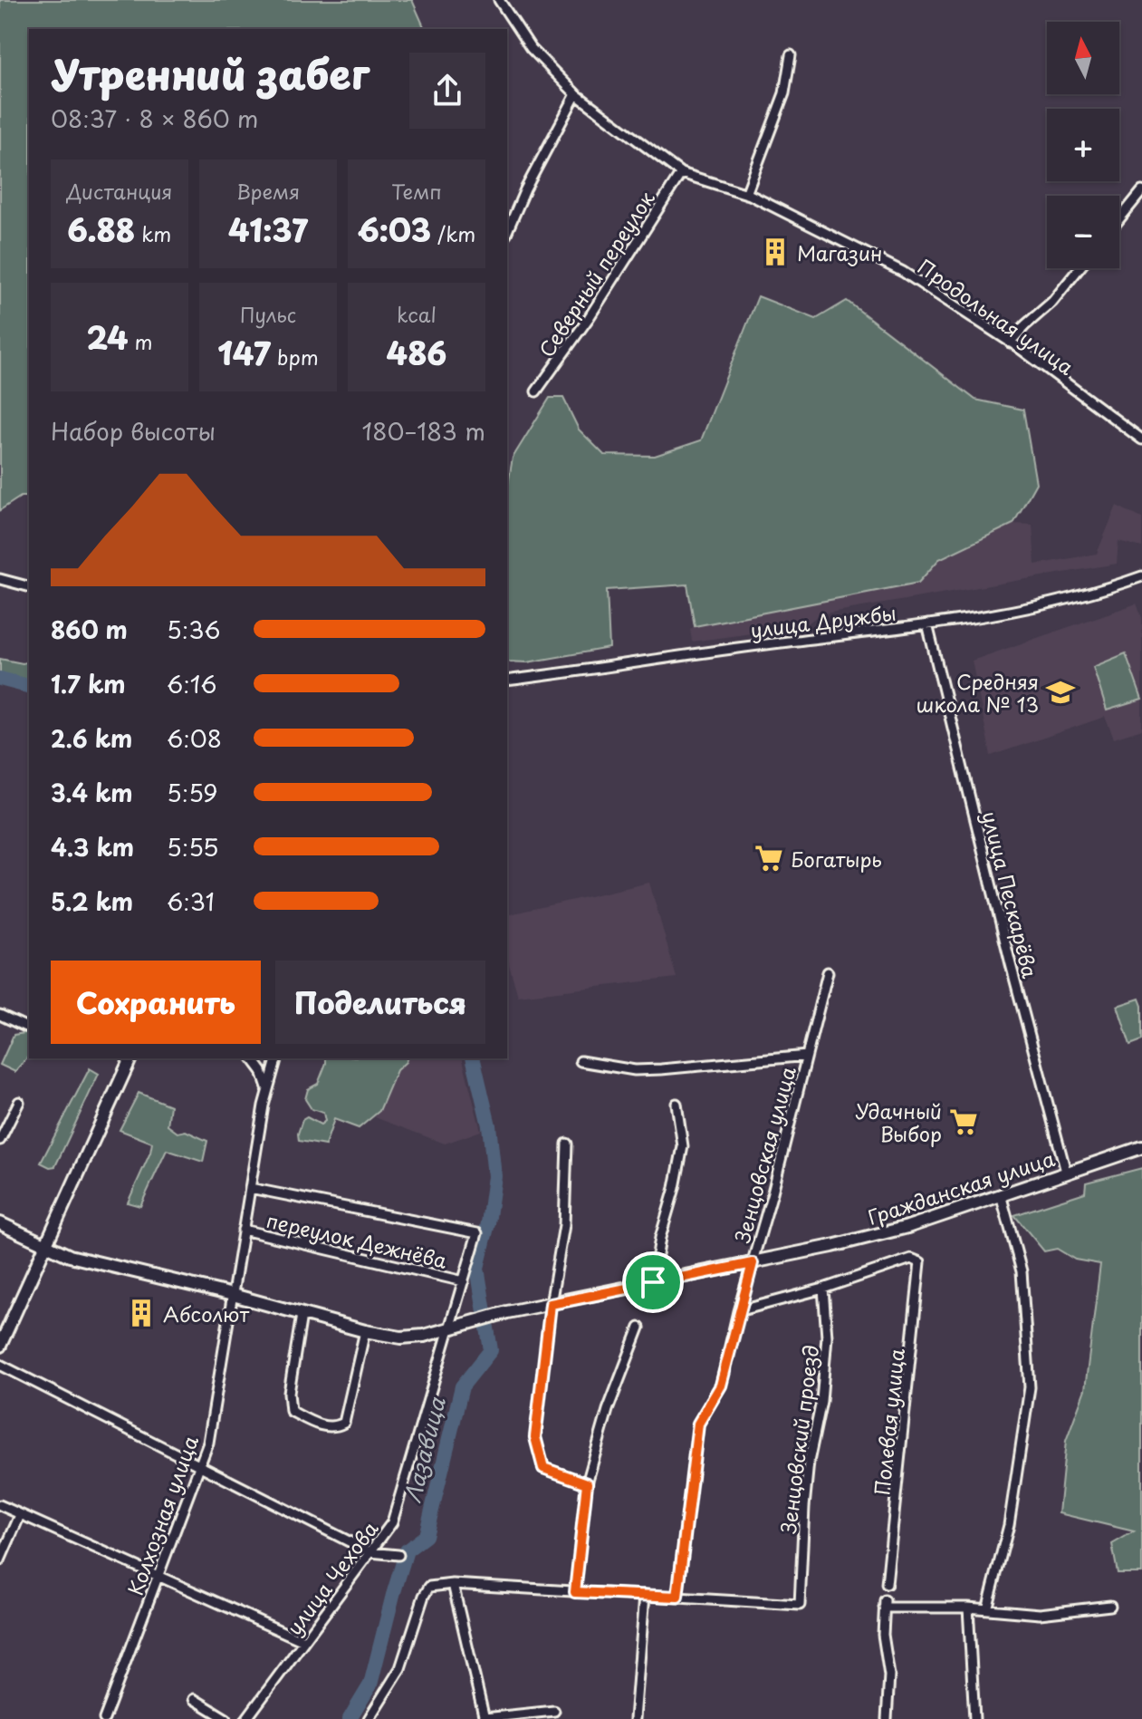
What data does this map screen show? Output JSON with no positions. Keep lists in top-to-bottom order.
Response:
{
  "streets": {
    "main road": ["Гражданская улица"],
    "street": [
      "Северный переулок",
      "Продольная улица",
      "улица Дружбы",
      "улица Пескарёва",
      "Зенцовская улица",
      "переулок Дежнёва",
      "Полевая улица",
      "Зенцовский проезд",
      "Колхозная улица",
      "улица Чехова"
    ]
  },
  "crossings": [
    ["Северный переулок", "Продольная улица"],
    ["улица Дружбы", "улица Пескарёва"],
    ["улица Пескарёва", "Гражданская улица"],
    ["Зенцовская улица", "Гражданская улица"],
    ["Зенцовская улица", "Зенцовский проезд"],
    ["Гражданская улица", "Колхозная улица"],
    ["Гражданская улица", "улица Чехова"],
    ["переулок Дежнёва", "Колхозная улица"],
    ["переулок Дежнёва", "улица Чехова"],
    ["Полевая улица", "Зенцовский проезд"],
    ["Колхозная улица", "улица Чехова"]
  ],
  "water": ["Лазавица"],
  "places": {
    "building": ["Магазин", "Абсолют"],
    "school or university": ["Средняя школа № 13"],
    "supermarket": ["Богатырь", "Удачный Выбор"]
  },
  "north": "top",
  "page": {
    "map_buttons": ["+", "−"],
    "heading": ["Утренний забег", "08:37 · 8 × 860 m"],
    "stats": [
      ["Дистанция", "6.88 km"],
      ["Время", "41:37"],
      ["Темп", "6:03 /km"],
      ["24 m"],
      ["Пульс", "147 bpm"],
      ["kcal", "486"]
    ],
    "chart": ["Набор высоты", "180–183 m"],
    "list": [
      {
        "name": "860 m",
        "note": "5:36"
      },
      {
        "name": "1.7 km",
        "note": "6:16"
      },
      {
        "name": "2.6 km",
        "note": "6:08"
      },
      {
        "name": "3.4 km",
        "note": "5:59"
      },
      {
        "name": "4.3 km",
        "note": "5:55"
      },
      {
        "name": "5.2 km",
        "note": "6:31"
      }
    ],
    "buttons": ["Сохранить", "Поделиться"]
  }
}
